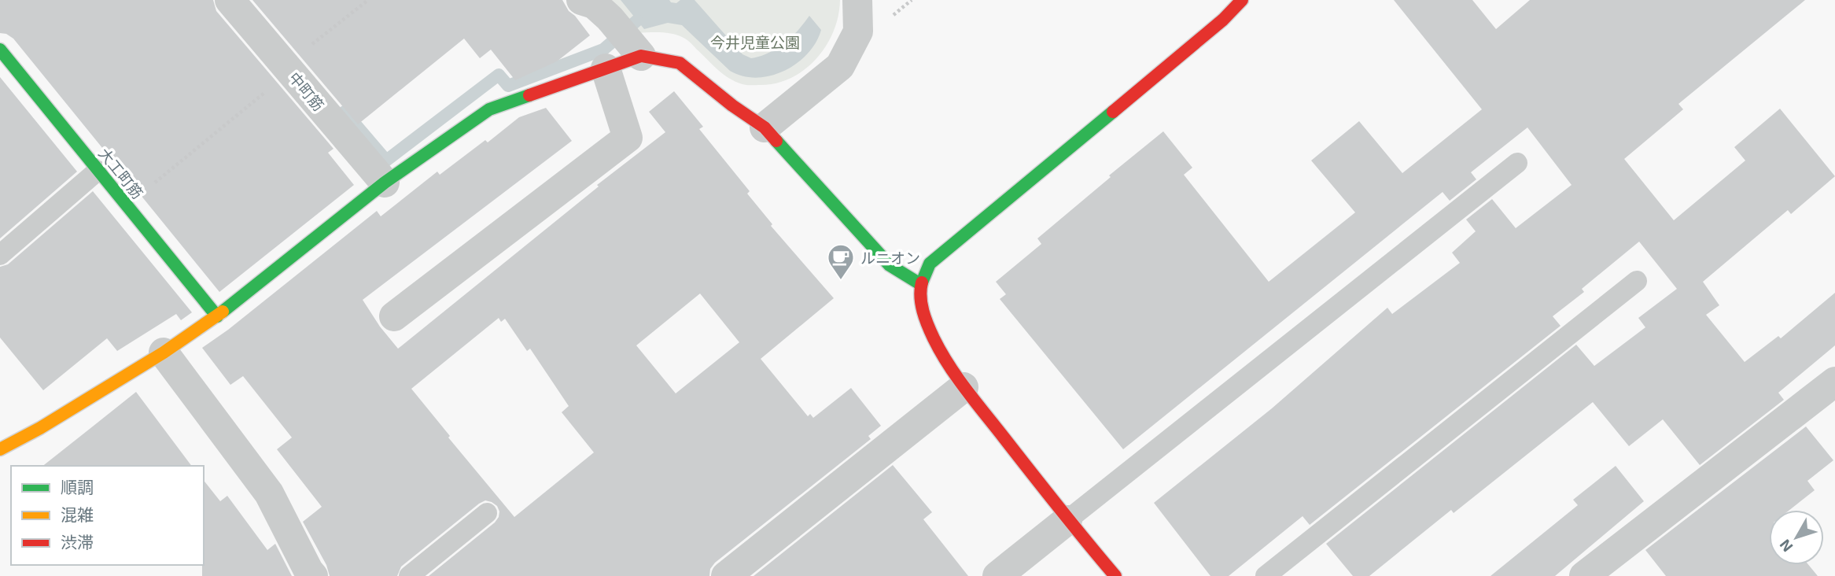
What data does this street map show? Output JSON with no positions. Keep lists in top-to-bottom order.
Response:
{
  "streets": {
    "street": ["中町筋", "大工町筋"]
  },
  "parks": ["今井児童公園"],
  "places": {
    "cafe": ["ルニオン"]
  },
  "legend": ["順調", "混雑", "渋滞"],
  "north": "bottom left"
}
